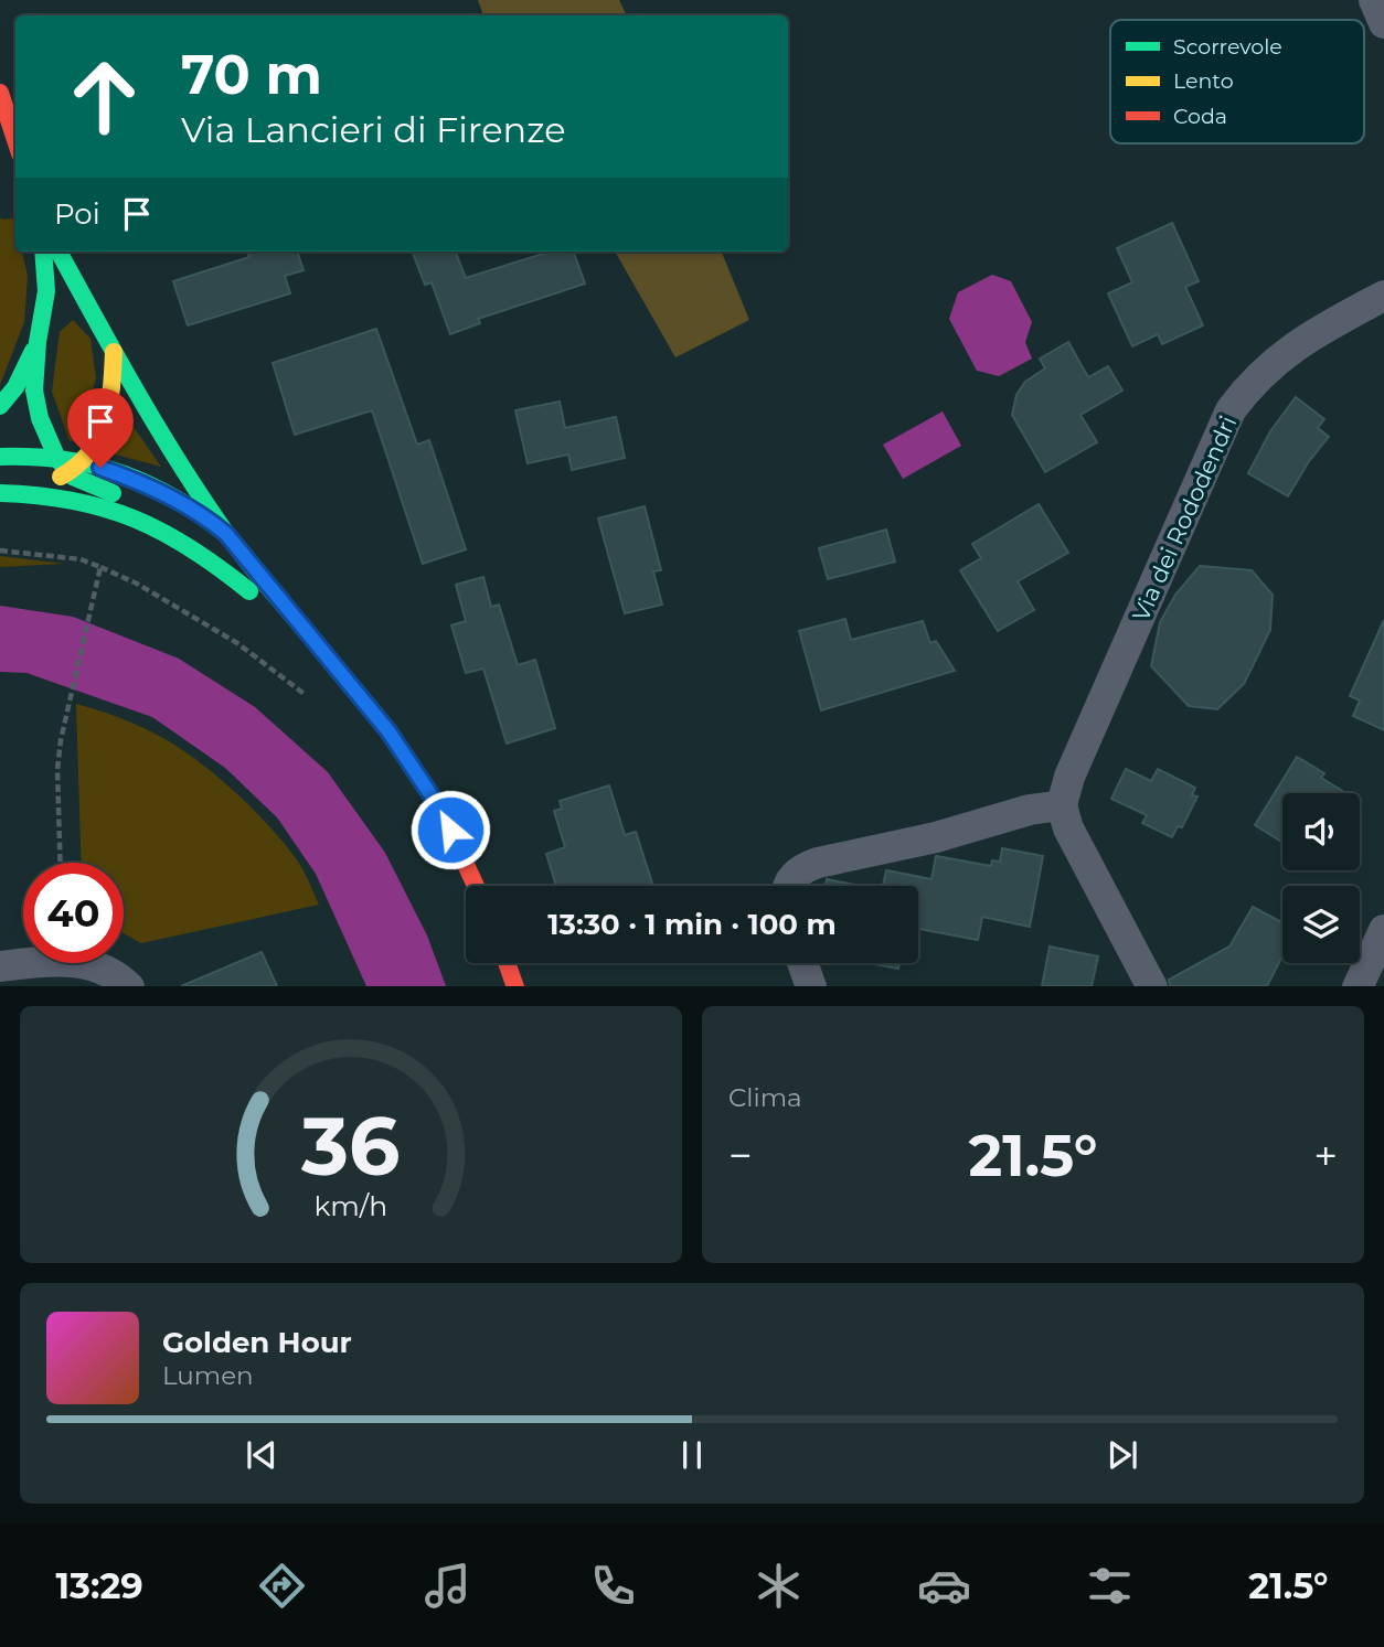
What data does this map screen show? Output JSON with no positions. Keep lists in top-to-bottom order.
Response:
{
  "streets": {
    "street": ["Via dei Rododendri"]
  },
  "legend": ["Scorrevole", "Lento", "Coda"],
  "page": {
    "turn": ["70 m", "Via Lancieri di Firenze"],
    "then": "Poi",
    "limit": "40",
    "trip": "13:30 · 1 min · 100 m",
    "tile": "Clima",
    "heat": ["−", "21.5°", "+"],
    "song": ["Golden Hour", "Lumen"],
    "tabs": ["13:29", "21.5°"],
    "gauge": ["36", "km/h"]
  }
}
